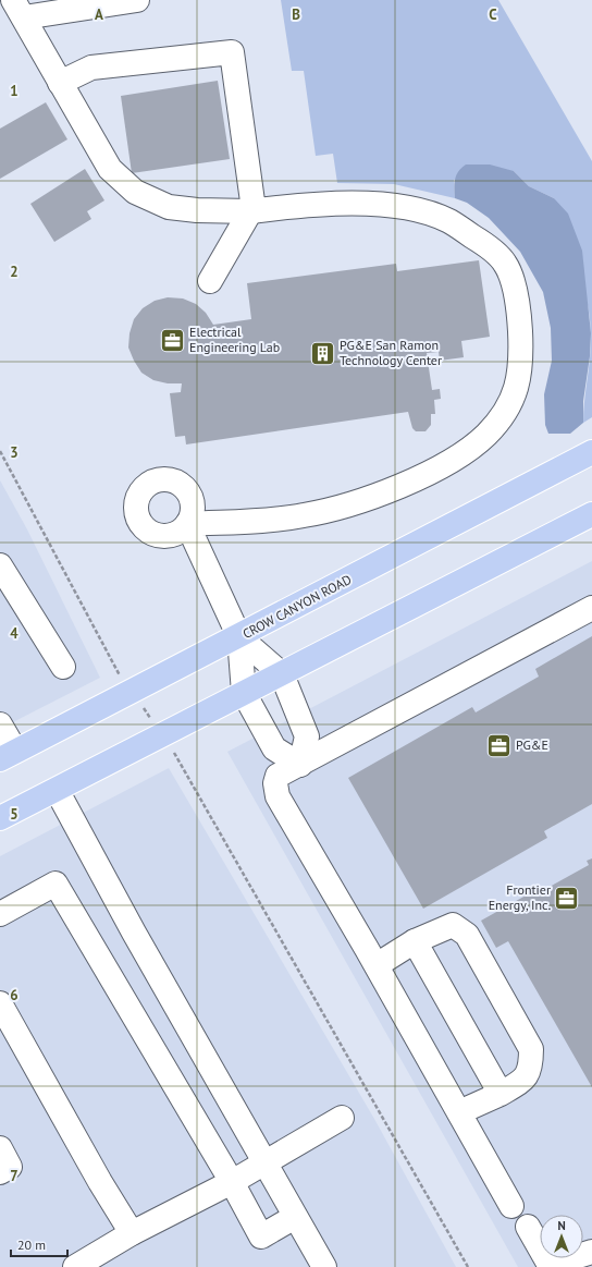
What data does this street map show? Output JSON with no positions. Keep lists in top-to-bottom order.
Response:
{
  "streets": {
    "main road": ["CROW CANYON ROAD"]
  },
  "places": {
    "office": ["Electrical Engineering Lab", "PG&E", "Frontier Energy, Inc."],
    "building": ["PG&E San Ramon Technology Center"]
  },
  "scale_bar": "20 m",
  "north": "top",
  "grid": {
    "columns": ["A", "B", "C"],
    "rows": [
      "1",
      "2",
      "3",
      "4",
      "5",
      "6",
      "7"
    ]
  }
}
